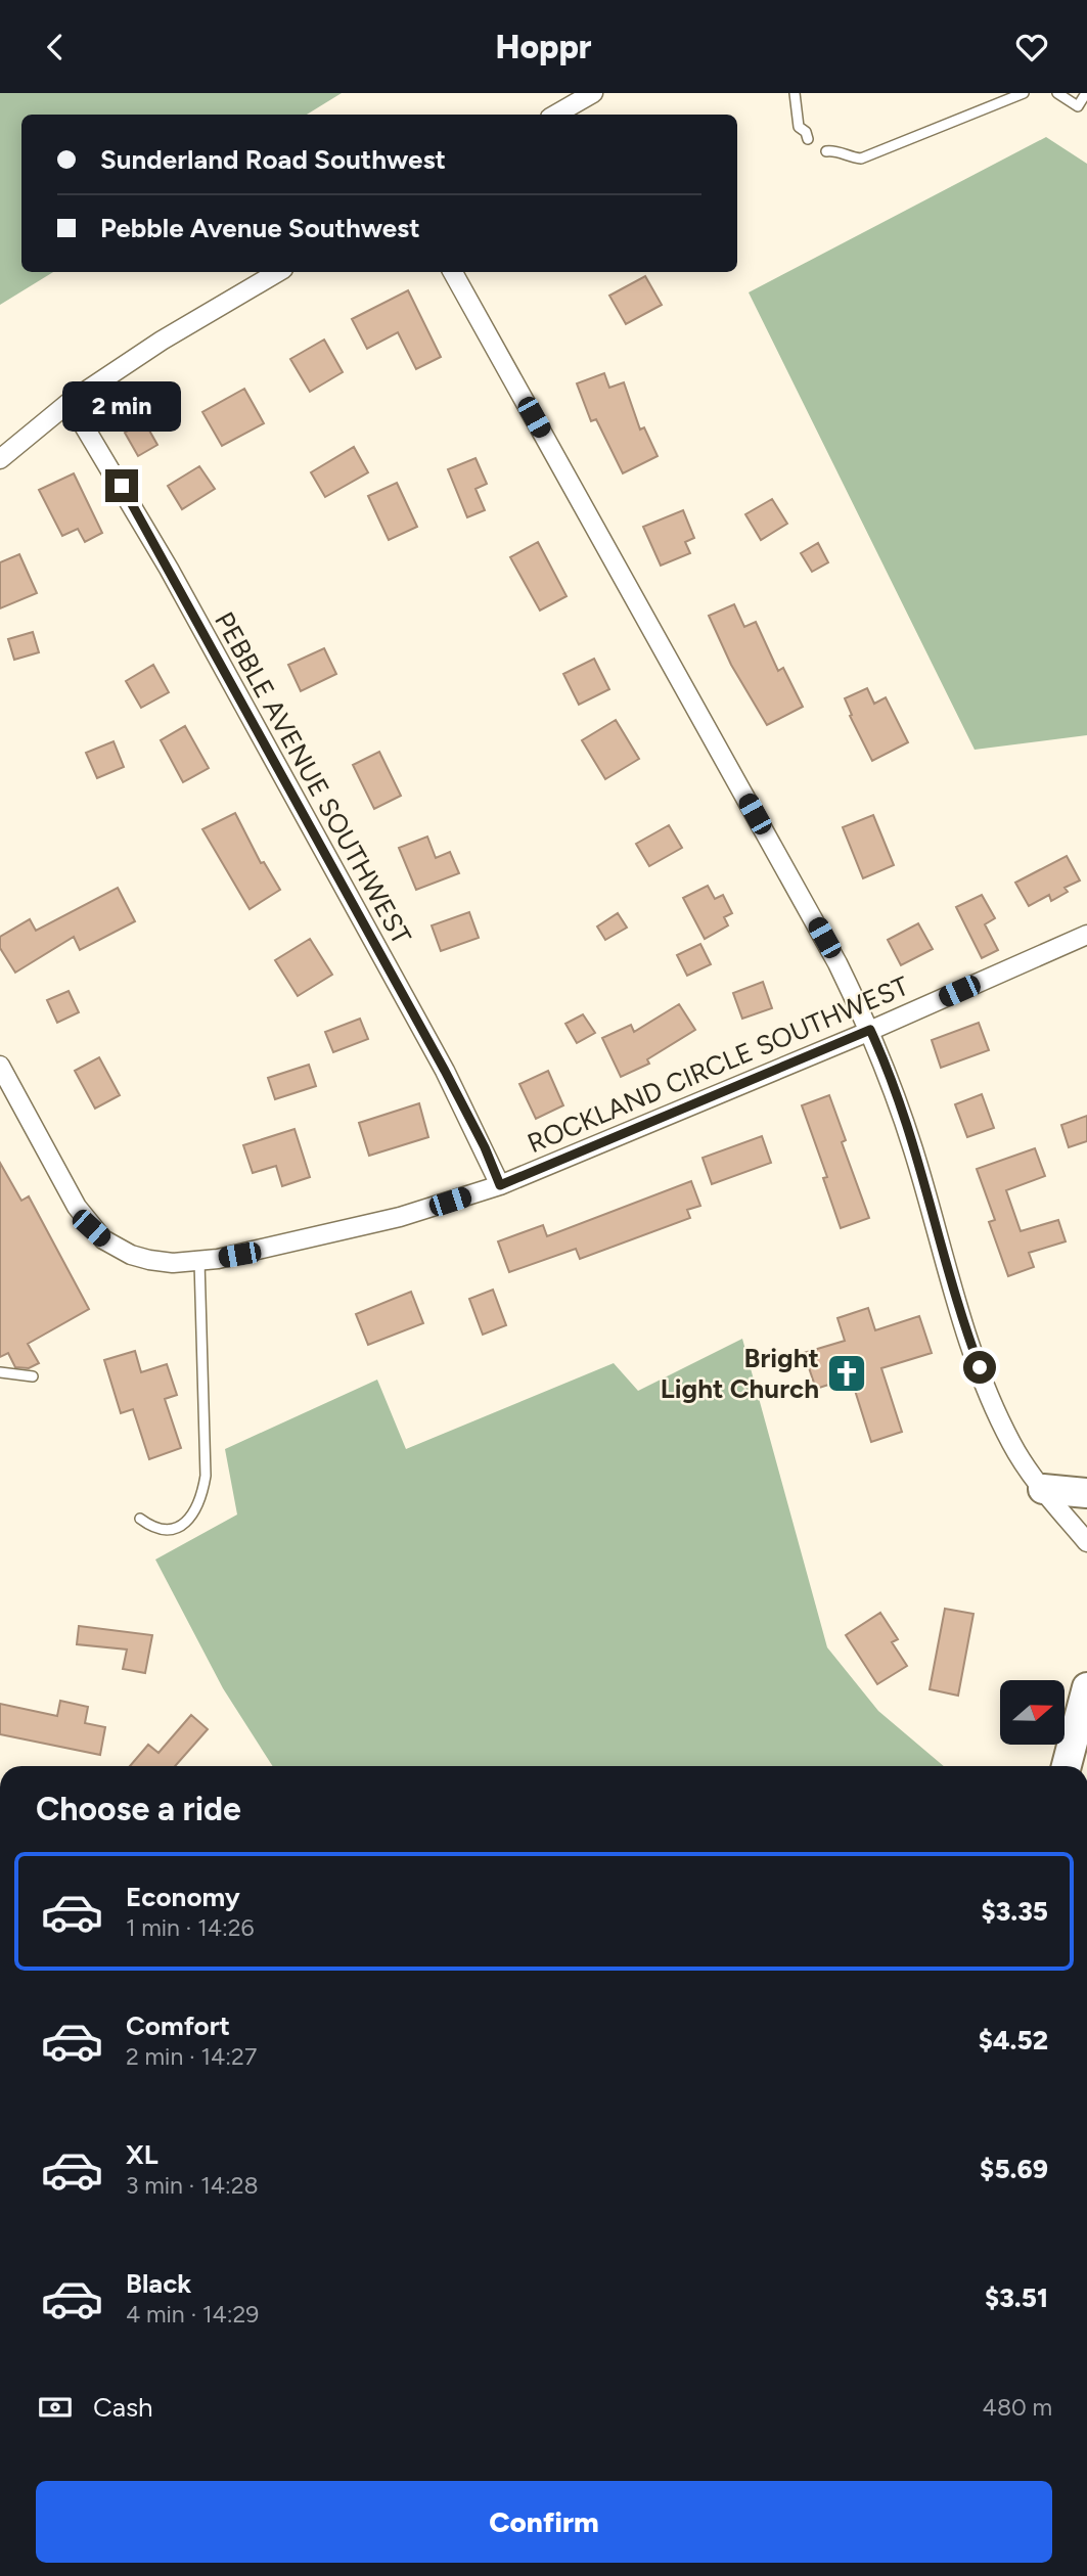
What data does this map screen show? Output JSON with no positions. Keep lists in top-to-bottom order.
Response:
{
  "streets": {
    "street": ["PEBBLE AVENUE SOUTHWEST", "ROCKLAND CIRCLE SOUTHWEST"]
  },
  "crossings": [
    ["PEBBLE AVENUE SOUTHWEST", "ROCKLAND CIRCLE SOUTHWEST"]
  ],
  "places": {
    "church": ["Bright Light Church"]
  },
  "north": "right",
  "page": {
    "header": "Hoppr",
    "banner": ["Sunderland Road Southwest", "Pebble Avenue Southwest"],
    "bubble": "2 min",
    "heading": "Choose a ride",
    "list": [
      {
        "name": "Economy",
        "note": "1 min · 14:26",
        "value": "$3.35"
      },
      {
        "name": "Comfort",
        "note": "2 min · 14:27",
        "value": "$4.52"
      },
      {
        "name": "XL",
        "note": "3 min · 14:28",
        "value": "$5.69"
      },
      {
        "name": "Black",
        "note": "4 min · 14:29",
        "value": "$3.51"
      }
    ],
    "pay": ["Cash", "480 m"],
    "buttons": "Confirm"
  }
}
